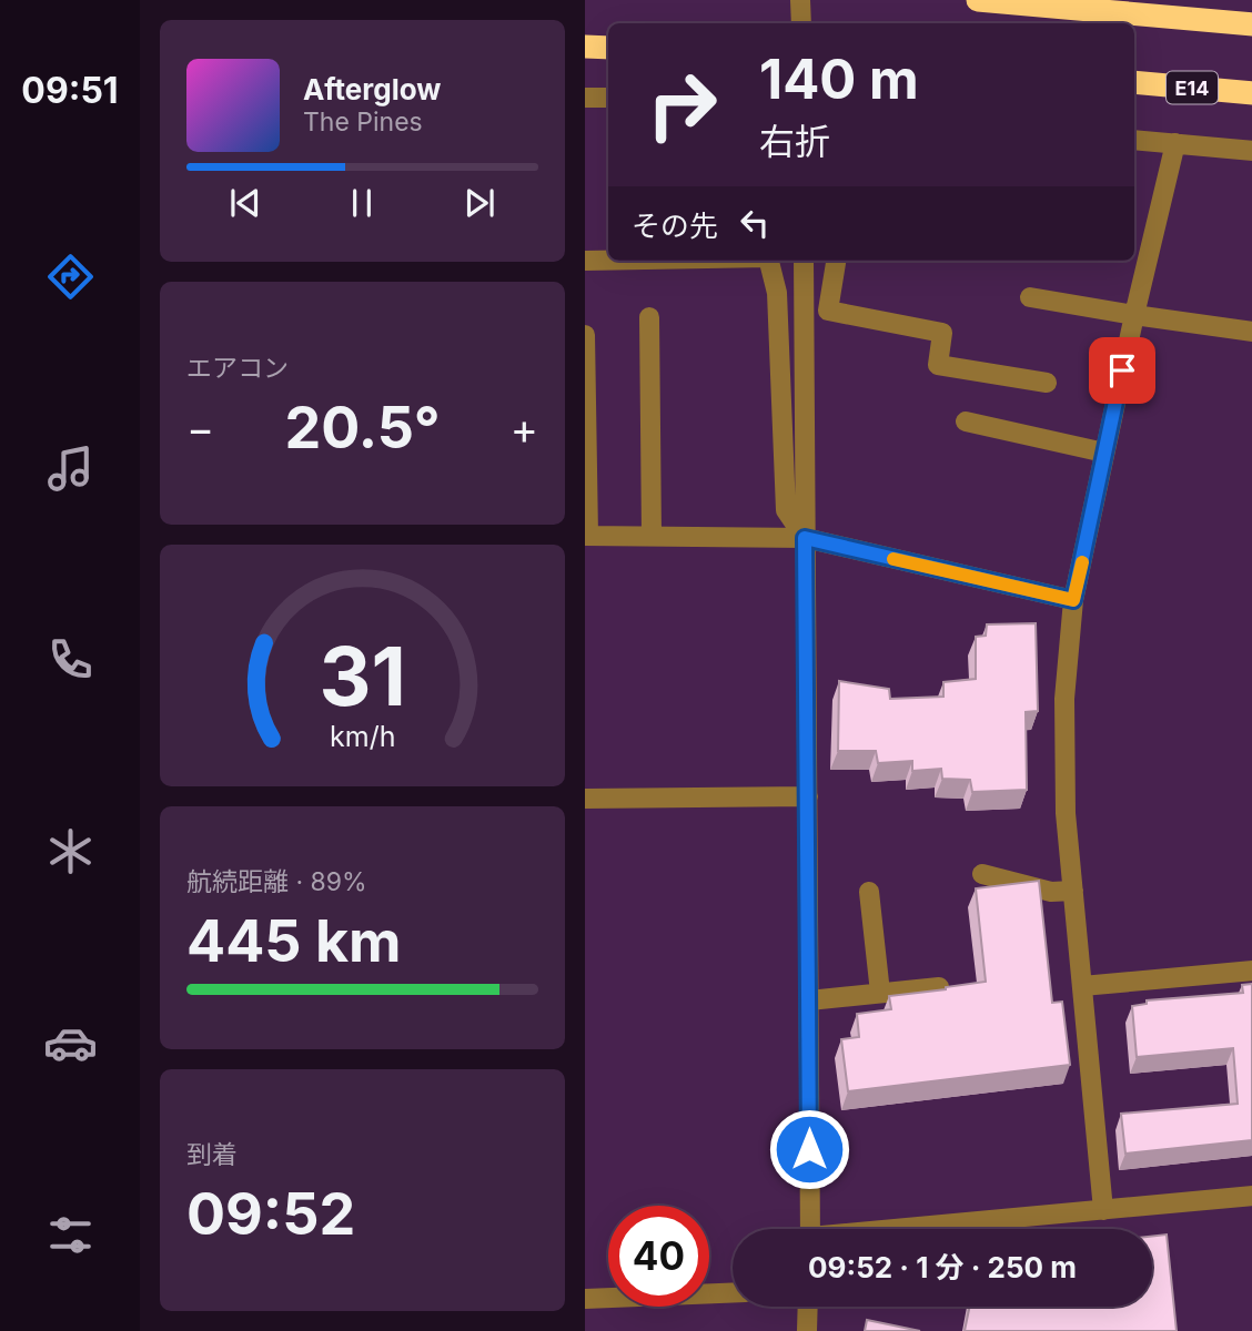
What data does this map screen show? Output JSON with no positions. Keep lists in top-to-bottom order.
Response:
{
  "streets": {
    "highway": ["E14"]
  },
  "page": {
    "tabs": "09:51",
    "turn": ["140 m", "右折"],
    "song": ["Afterglow", "The Pines"],
    "then": "その先",
    "tile": [
      "エアコン",
      ["航続距離 · 89%", "445 km"],
      ["到着", "09:52"]
    ],
    "heat": ["−", "20.5°", "+"],
    "limit": "40",
    "trip": "09:52 · 1 分 · 250 m",
    "gauge": ["31", "km/h"]
  }
}
